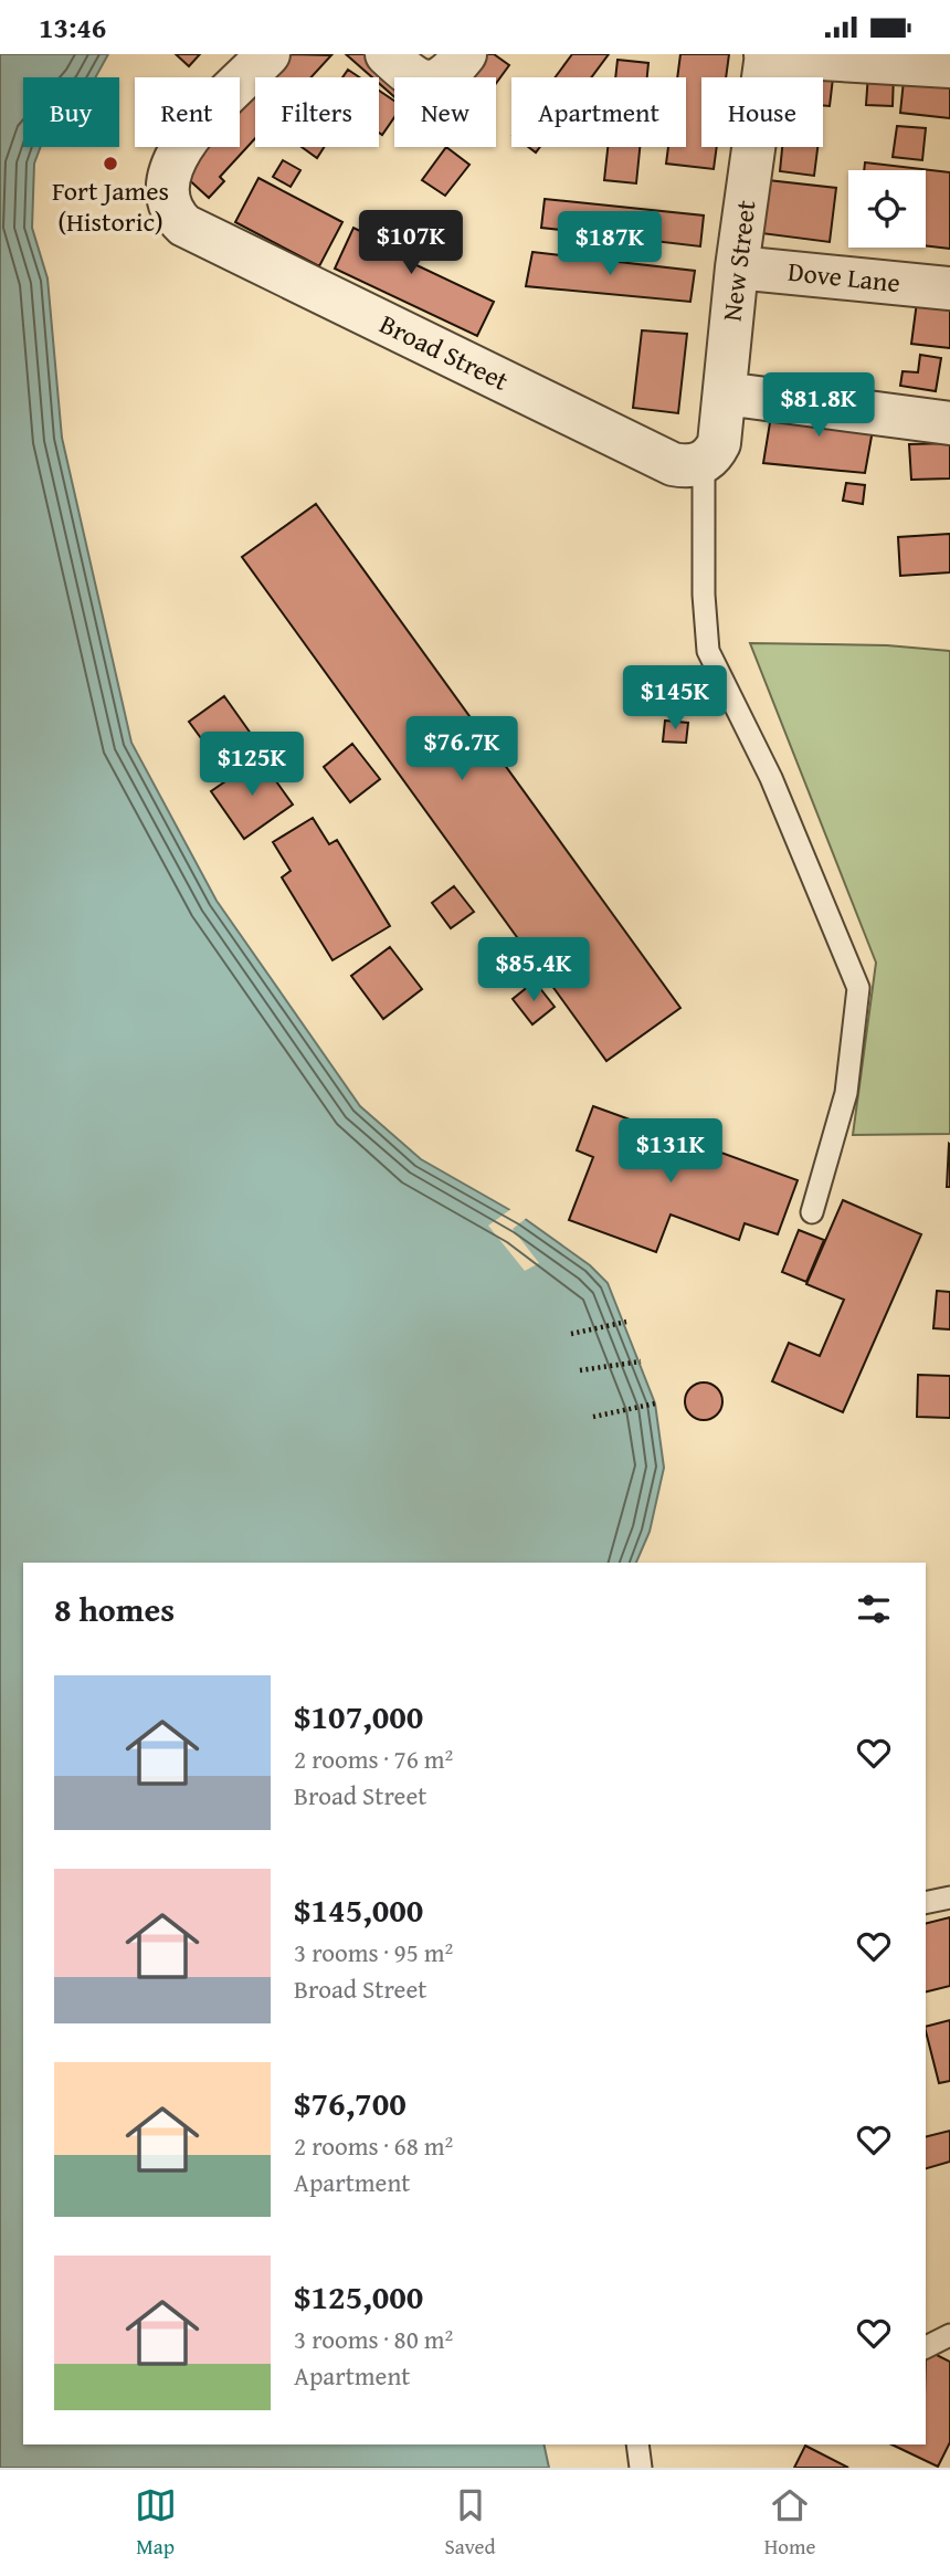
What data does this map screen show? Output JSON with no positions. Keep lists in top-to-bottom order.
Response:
{
  "streets": {
    "street": ["New Street", "Dove Lane", "Broad Street"]
  },
  "crossings": [
    ["New Street", "Dove Lane"],
    ["New Street", "Broad Street"]
  ],
  "places": ["Fort James (Historic)"],
  "page": {
    "status": "13:46",
    "chip": [
      "Buy",
      "Rent",
      "Filters",
      "New",
      "Apartment",
      "House"
    ],
    "price": [
      "$107K",
      "$187K",
      "$81.8K",
      "$145K",
      "$76.7K",
      "$125K",
      "$85.4K",
      "$131K"
    ],
    "heading": "8 homes",
    "list": [
      {
        "name": "$107,000",
        "note": "2 rooms · 76 m² · Broad Street"
      },
      {
        "name": "$145,000",
        "note": "3 rooms · 95 m² · Broad Street"
      },
      {
        "name": "$76,700",
        "note": "2 rooms · 68 m² · Apartment"
      },
      {
        "name": "$125,000",
        "note": "3 rooms · 80 m² · Apartment"
      }
    ],
    "tabs": ["Map", "Saved", "Home"]
  }
}
